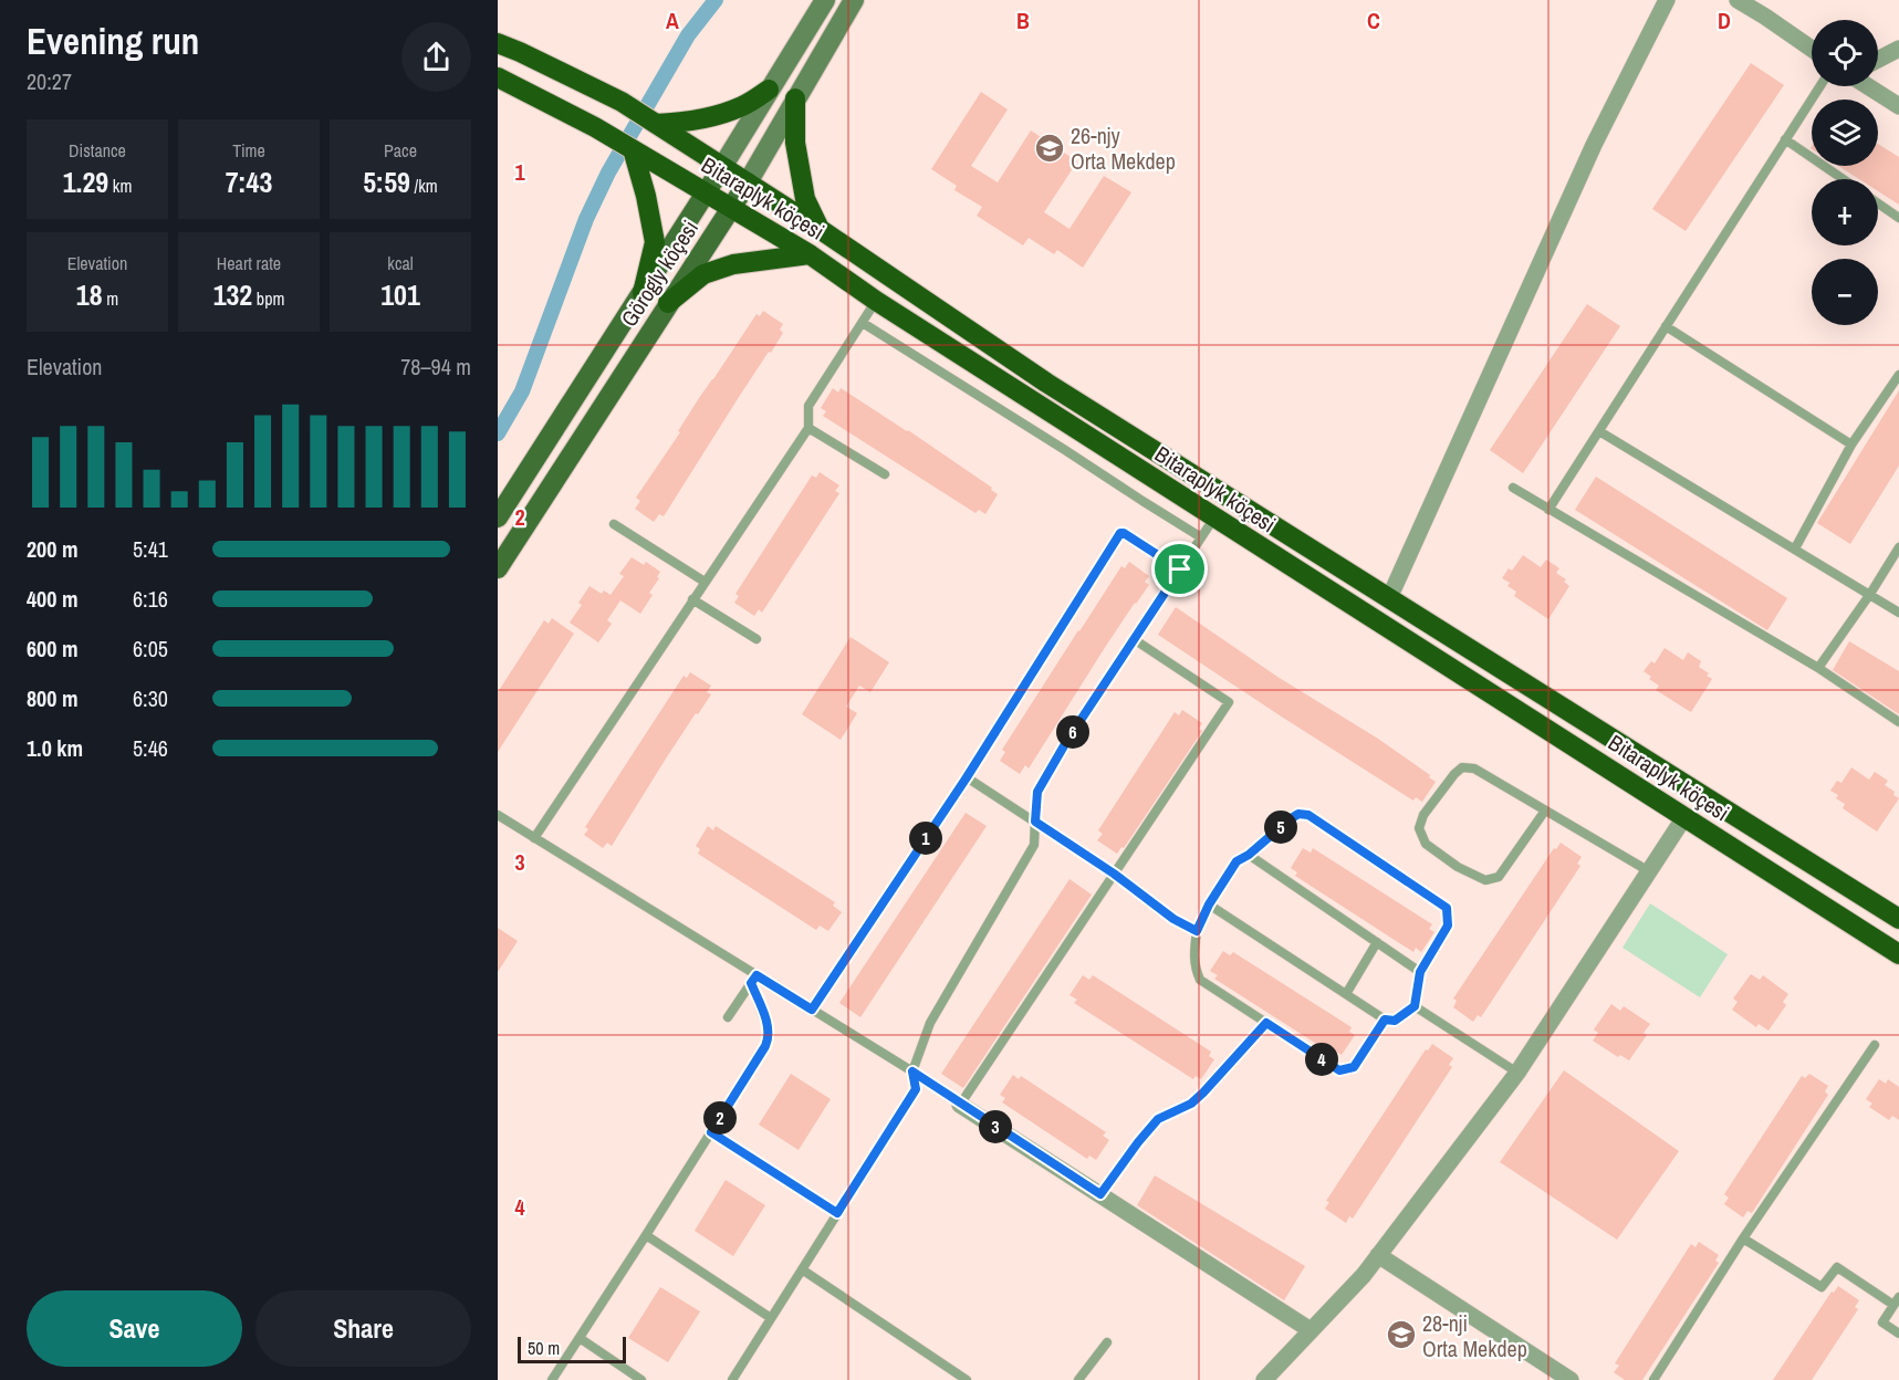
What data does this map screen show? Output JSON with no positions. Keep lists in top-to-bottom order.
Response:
{
  "streets": {
    "highway": ["Bitaraplyk köçesi"],
    "main road": ["Görogly köçesi"]
  },
  "crossings": [
    ["Bitaraplyk köçesi", "Görogly köçesi"]
  ],
  "places": {
    "school or university": ["26-njy Orta Mekdep", "28-nji Orta Mekdep"]
  },
  "scale_bar": "50 m",
  "page": {
    "heading": ["Evening run", "20:27"],
    "map_buttons": ["+", "−"],
    "stats": [
      ["Distance", "1.29 km"],
      ["Time", "7:43"],
      ["Pace", "5:59 /km"],
      ["Elevation", "18 m"],
      ["Heart rate", "132 bpm"],
      ["kcal", "101"]
    ],
    "chart": ["Elevation", "78–94 m"],
    "list": [
      {
        "name": "200 m",
        "note": "5:41"
      },
      {
        "name": "400 m",
        "note": "6:16"
      },
      {
        "name": "600 m",
        "note": "6:05"
      },
      {
        "name": "800 m",
        "note": "6:30"
      },
      {
        "name": "1.0 km",
        "note": "5:46"
      }
    ],
    "pins": [
      "6",
      "5",
      "1",
      "4",
      "2",
      "3"
    ],
    "buttons": ["Save", "Share"],
    "scale": "50 m"
  },
  "grid": {
    "columns": [
      "A",
      "B",
      "C",
      "D"
    ],
    "rows": [
      "1",
      "2",
      "3",
      "4"
    ]
  }
}
